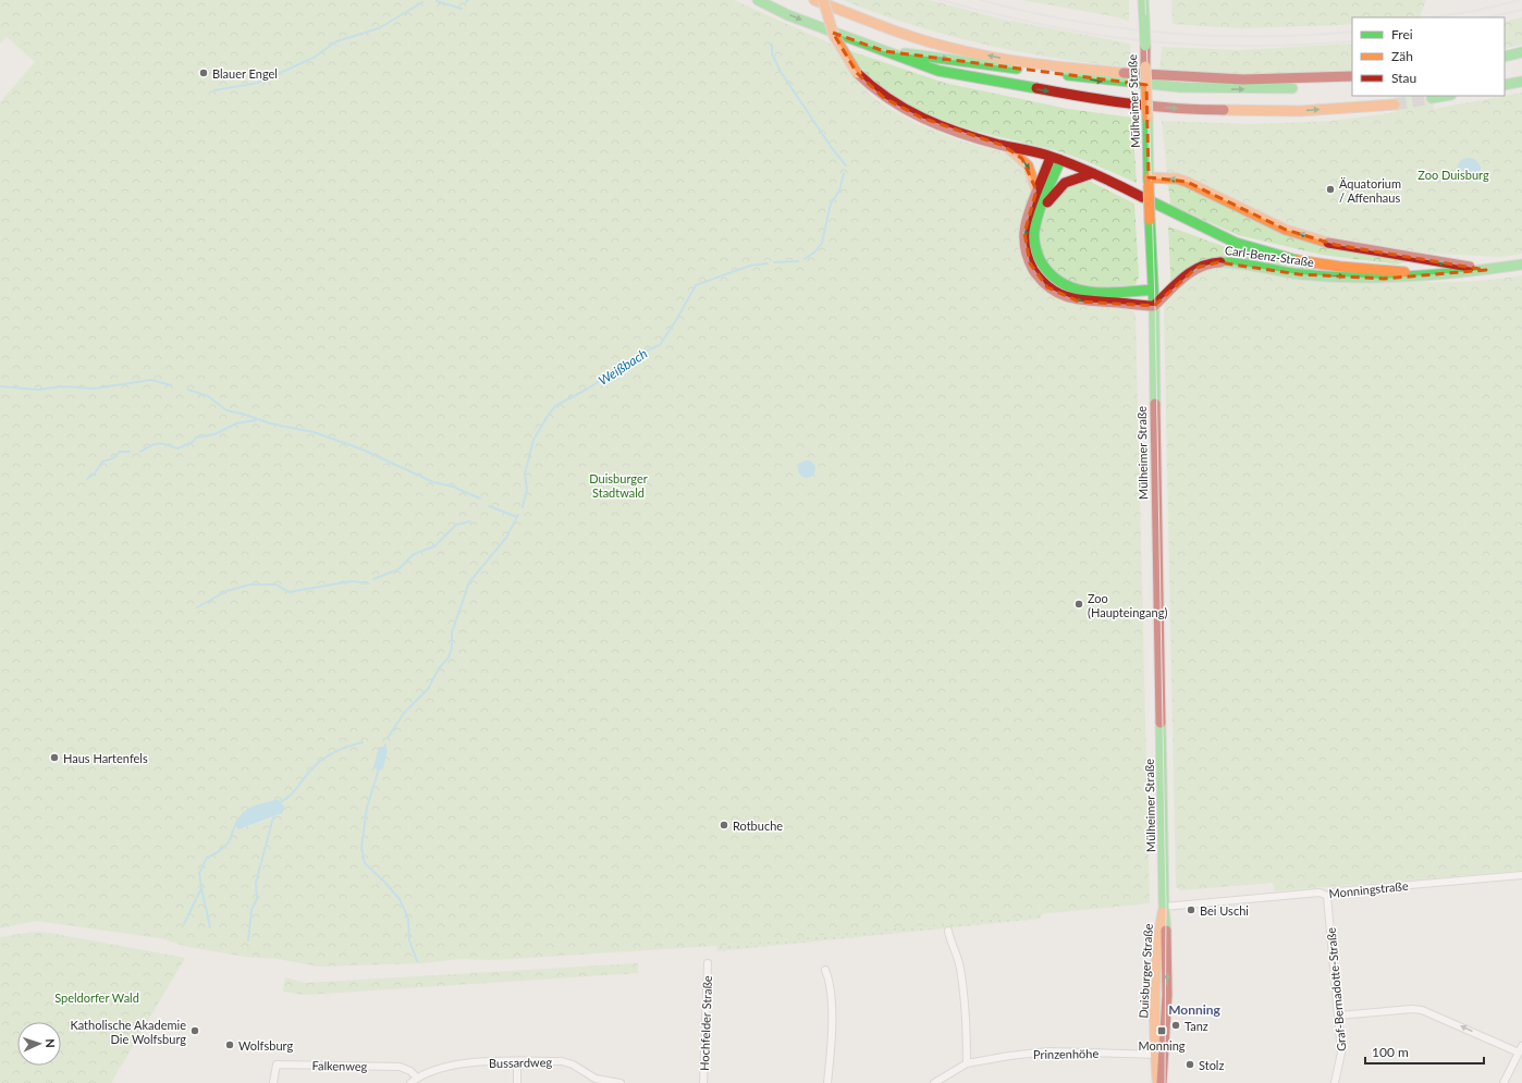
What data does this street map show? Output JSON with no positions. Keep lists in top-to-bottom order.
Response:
{
  "streets": {
    "main road": ["Mülheimer Straße", "Carl-Benz-Straße", "Duisburger Straße"],
    "street": [
      "Monningstraße",
      "Graf-Bernadotte-Straße",
      "Hochfelder Straße",
      "Prinzenhöhe",
      "Bussardweg",
      "Falkenweg"
    ]
  },
  "crossings": [
    ["Mülheimer Straße", "Carl-Benz-Straße"],
    ["Mülheimer Straße", "Monningstraße"],
    ["Mülheimer Straße", "Duisburger Straße"],
    ["Monningstraße", "Duisburger Straße"],
    ["Monningstraße", "Graf-Bernadotte-Straße"],
    ["Duisburger Straße", "Prinzenhöhe"],
    ["Bussardweg", "Falkenweg"]
  ],
  "districts": ["Monning"],
  "water": ["Weißbach"],
  "parks": ["Zoo Duisburg", "Duisburger Stadtwald", "Speldorfer Wald"],
  "places": {
    "other": [
      "Blauer Engel",
      "Äquatorium / Affenhaus",
      "Zoo (Haupteingang)",
      "Haus Hartenfels",
      "Rotbuche",
      "Bei Uschi",
      "Tanz",
      "Katholische Akademie Die Wolfsburg",
      "Wolfsburg",
      "Stolz"
    ],
    "transit": ["Monning"]
  },
  "legend": ["Frei", "Zäh", "Stau"],
  "scale_bar": "100 m",
  "north": "right"
}
